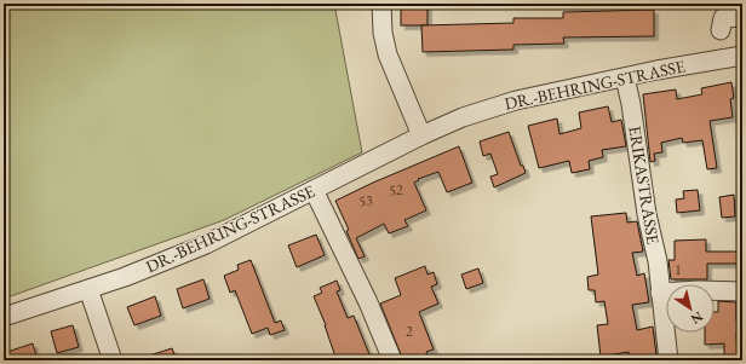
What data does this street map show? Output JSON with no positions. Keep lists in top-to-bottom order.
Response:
{
  "streets": {
    "street": ["DR.-BEHRING-STRASSE", "ERIKASTRASSE"]
  },
  "crossings": [
    ["DR.-BEHRING-STRASSE", "ERIKASTRASSE"]
  ],
  "house_numbers": [
    "52",
    "53",
    "1",
    "2"
  ],
  "north": "bottom right"
}
